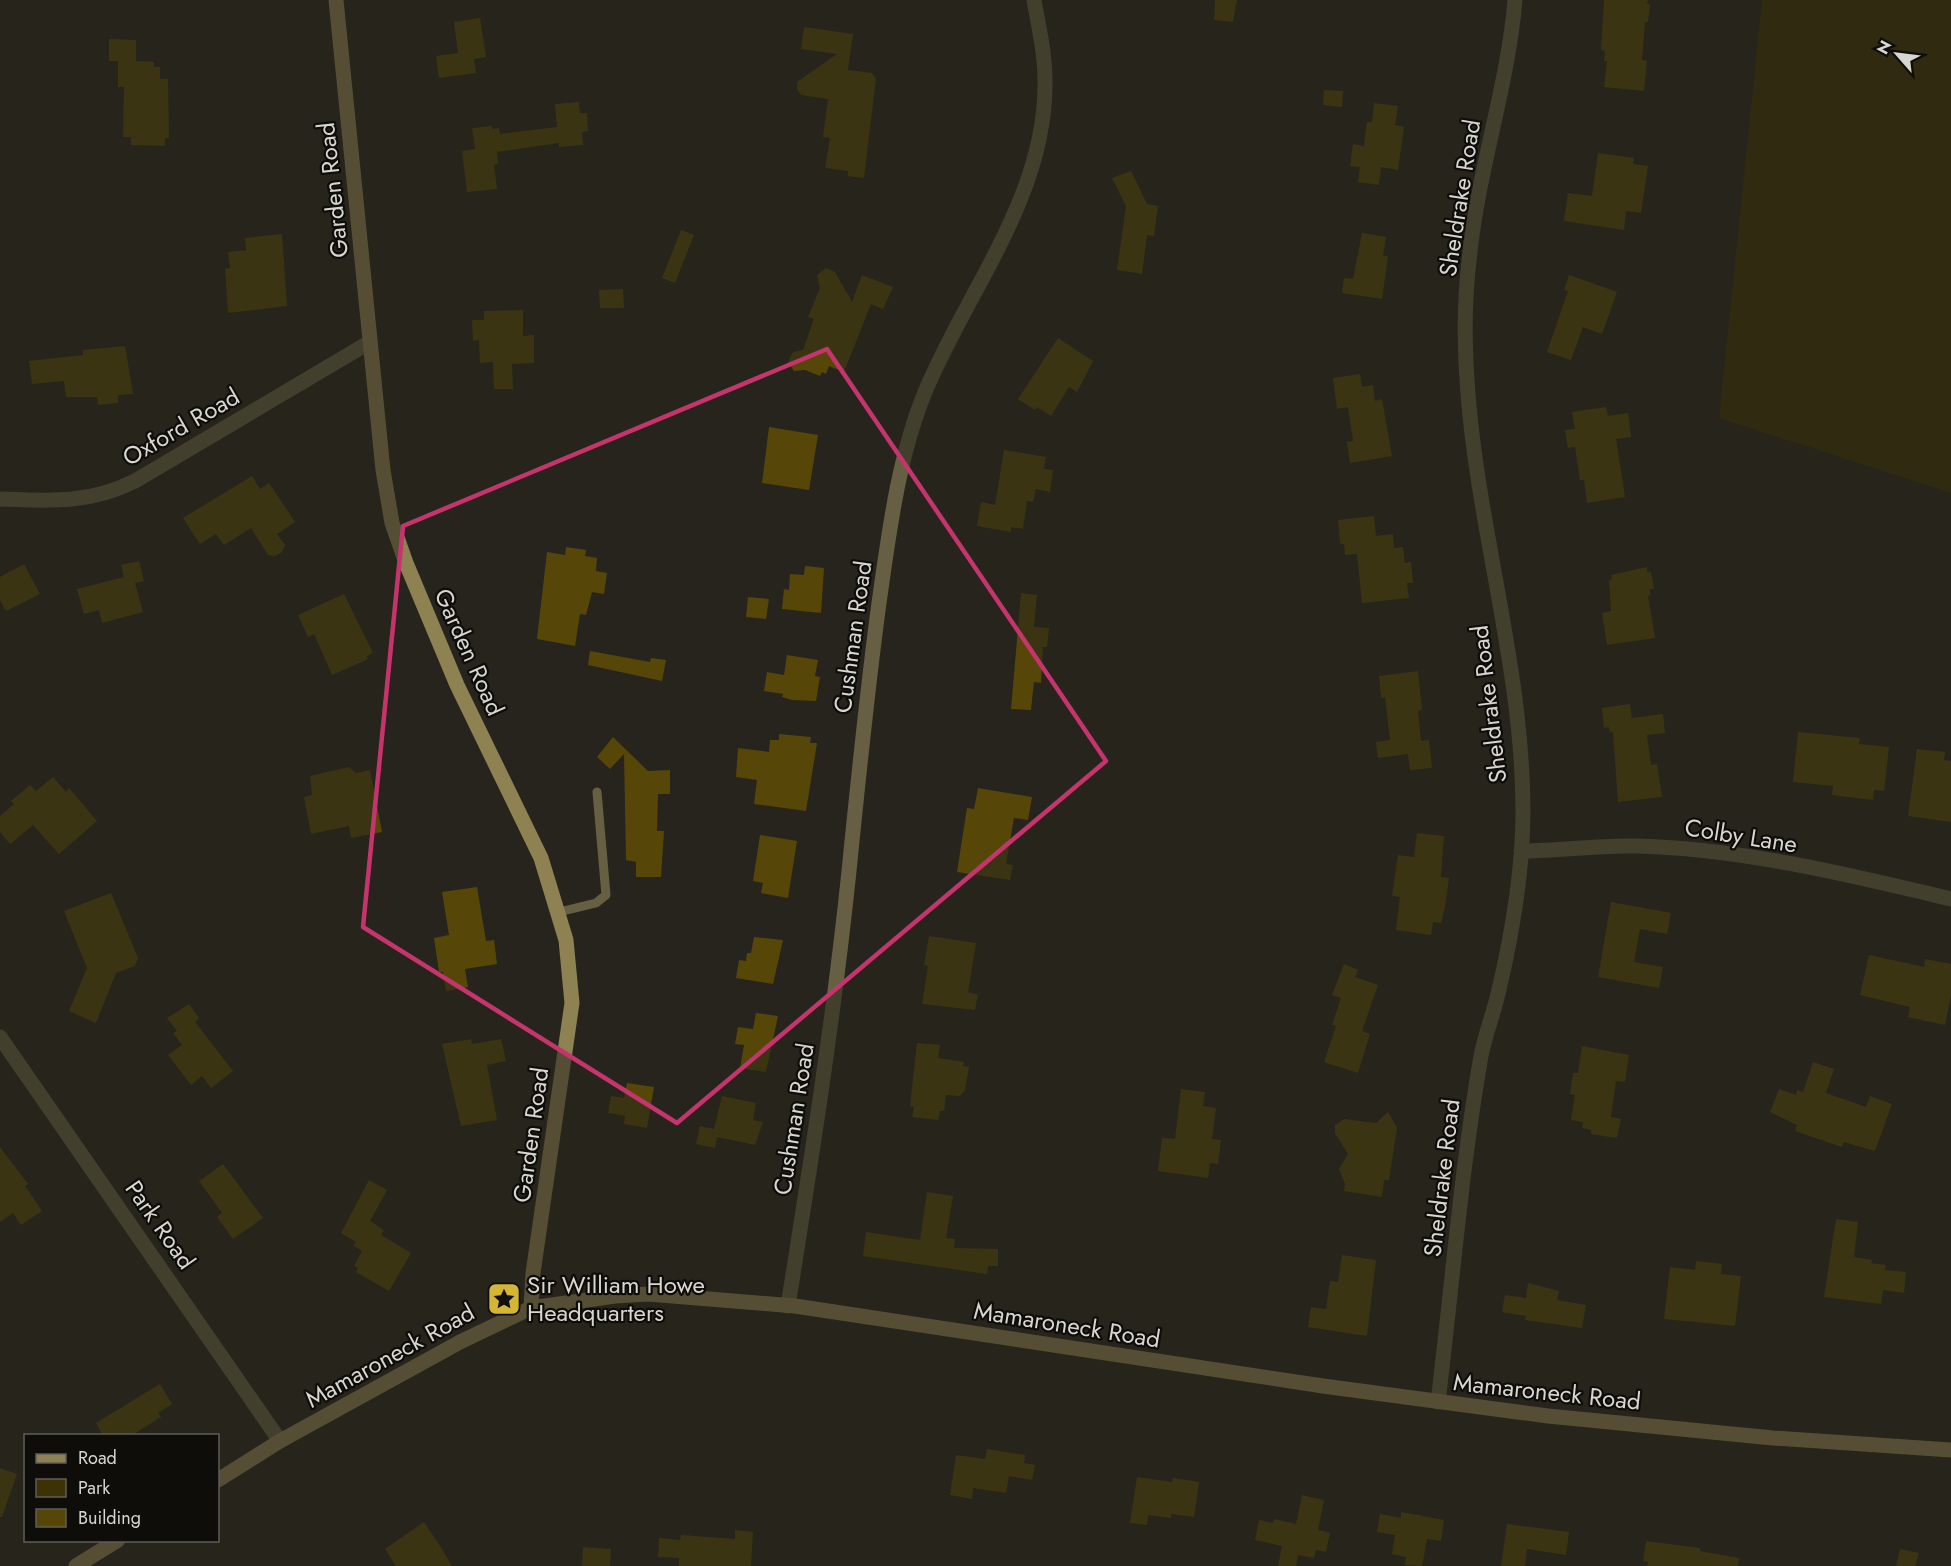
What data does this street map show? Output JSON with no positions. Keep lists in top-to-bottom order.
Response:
{
  "streets": {
    "street": [
      "Garden Road",
      "Sheldrake Road",
      "Oxford Road",
      "Cushman Road",
      "Colby Lane",
      "Park Road",
      "Mamaroneck Road"
    ]
  },
  "crossings": [
    ["Garden Road", "Oxford Road"],
    ["Garden Road", "Mamaroneck Road"],
    ["Sheldrake Road", "Colby Lane"],
    ["Sheldrake Road", "Mamaroneck Road"],
    ["Cushman Road", "Mamaroneck Road"],
    ["Park Road", "Mamaroneck Road"]
  ],
  "places": {
    "place": ["Sir William Howe Headquarters"]
  },
  "legend": ["Road", "Park", "Building"],
  "north": "top left"
}
